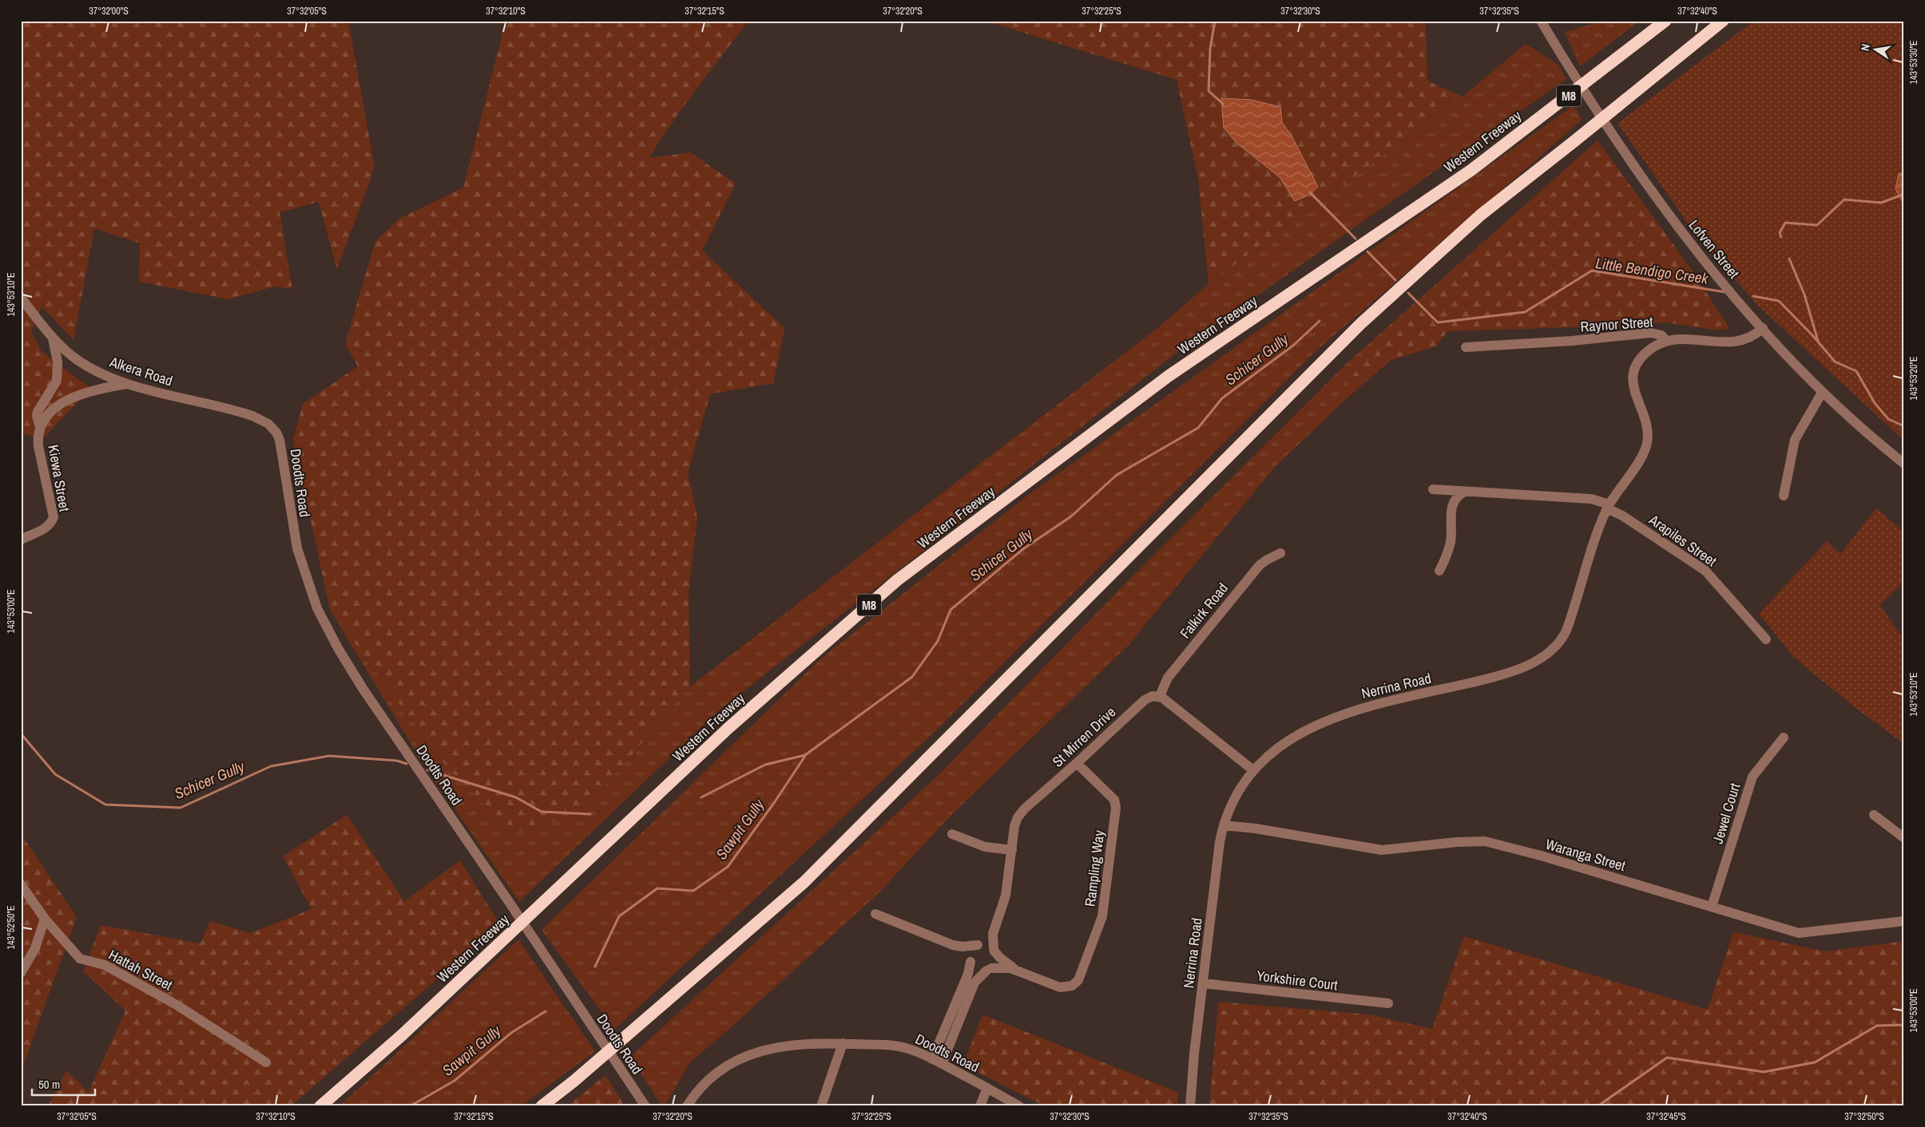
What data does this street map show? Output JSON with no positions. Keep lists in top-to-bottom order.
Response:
{
  "streets": {
    "highway": ["M8", "Western Freeway"],
    "street": [
      "Lofven Street",
      "Raynor Street",
      "Alkera Road",
      "Kiewa Street",
      "Doodts Road",
      "Arapiles Street",
      "Falkirk Road",
      "Nerrina Road",
      "St Mirren Drive",
      "Jewel Court",
      "Waranga Street",
      "Rampling Way",
      "Hattah Street",
      "Yorkshire Court"
    ]
  },
  "crossings": [
    ["Lofven Street", "Raynor Street"],
    ["Raynor Street", "Nerrina Road"],
    ["Alkera Road", "Kiewa Street"],
    ["Alkera Road", "Doodts Road"],
    ["Arapiles Street", "Nerrina Road"],
    ["Falkirk Road", "St Mirren Drive"],
    ["Nerrina Road", "Waranga Street"],
    ["Nerrina Road", "Yorkshire Court"],
    ["St Mirren Drive", "Rampling Way"],
    ["Jewel Court", "Waranga Street"]
  ],
  "water": ["Little Bendigo Creek", "Schicer Gully", "Sawpit Gully"],
  "scale_bar": "50 m",
  "north": "left",
  "coordinates": [
    "37°32'00\"S",
    "37°32'05\"S",
    "37°32'10\"S",
    "37°32'15\"S",
    "37°32'20\"S",
    "37°32'25\"S",
    "37°32'30\"S",
    "37°32'35\"S",
    "37°32'40\"S",
    "143°53'30\"E",
    "143°53'10\"E",
    "143°53'20\"E",
    "143°53'00\"E",
    "143°52'50\"E",
    "37°32'45\"S",
    "37°32'50\"S"
  ]
}
